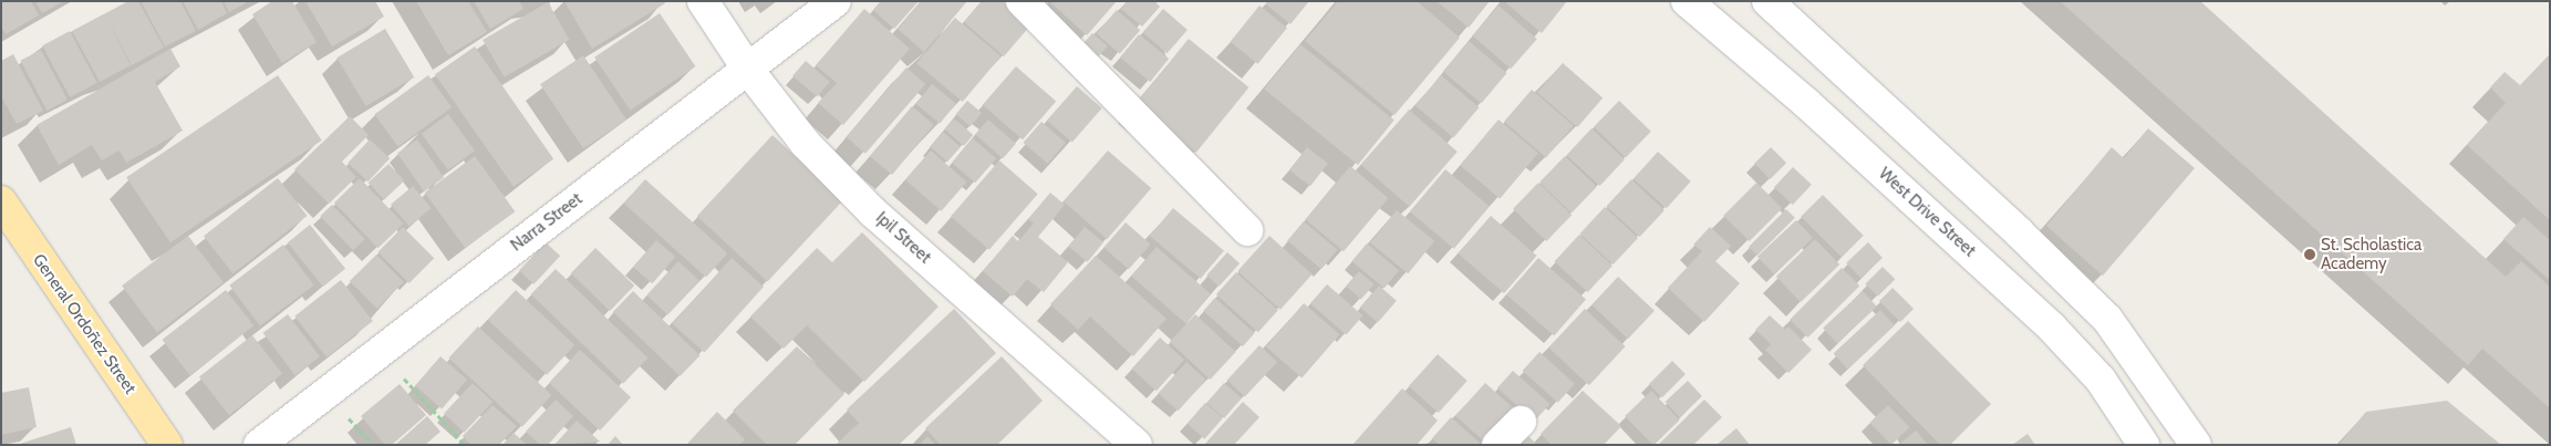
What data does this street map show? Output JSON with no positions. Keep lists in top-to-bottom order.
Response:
{
  "streets": {
    "main road": ["General Ordoñez Street"],
    "street": ["West Drive Street", "Narra Street", "Ipil Street"]
  },
  "crossings": [
    ["Narra Street", "Ipil Street"]
  ],
  "places": ["St. Scholastica Academy"]
}
